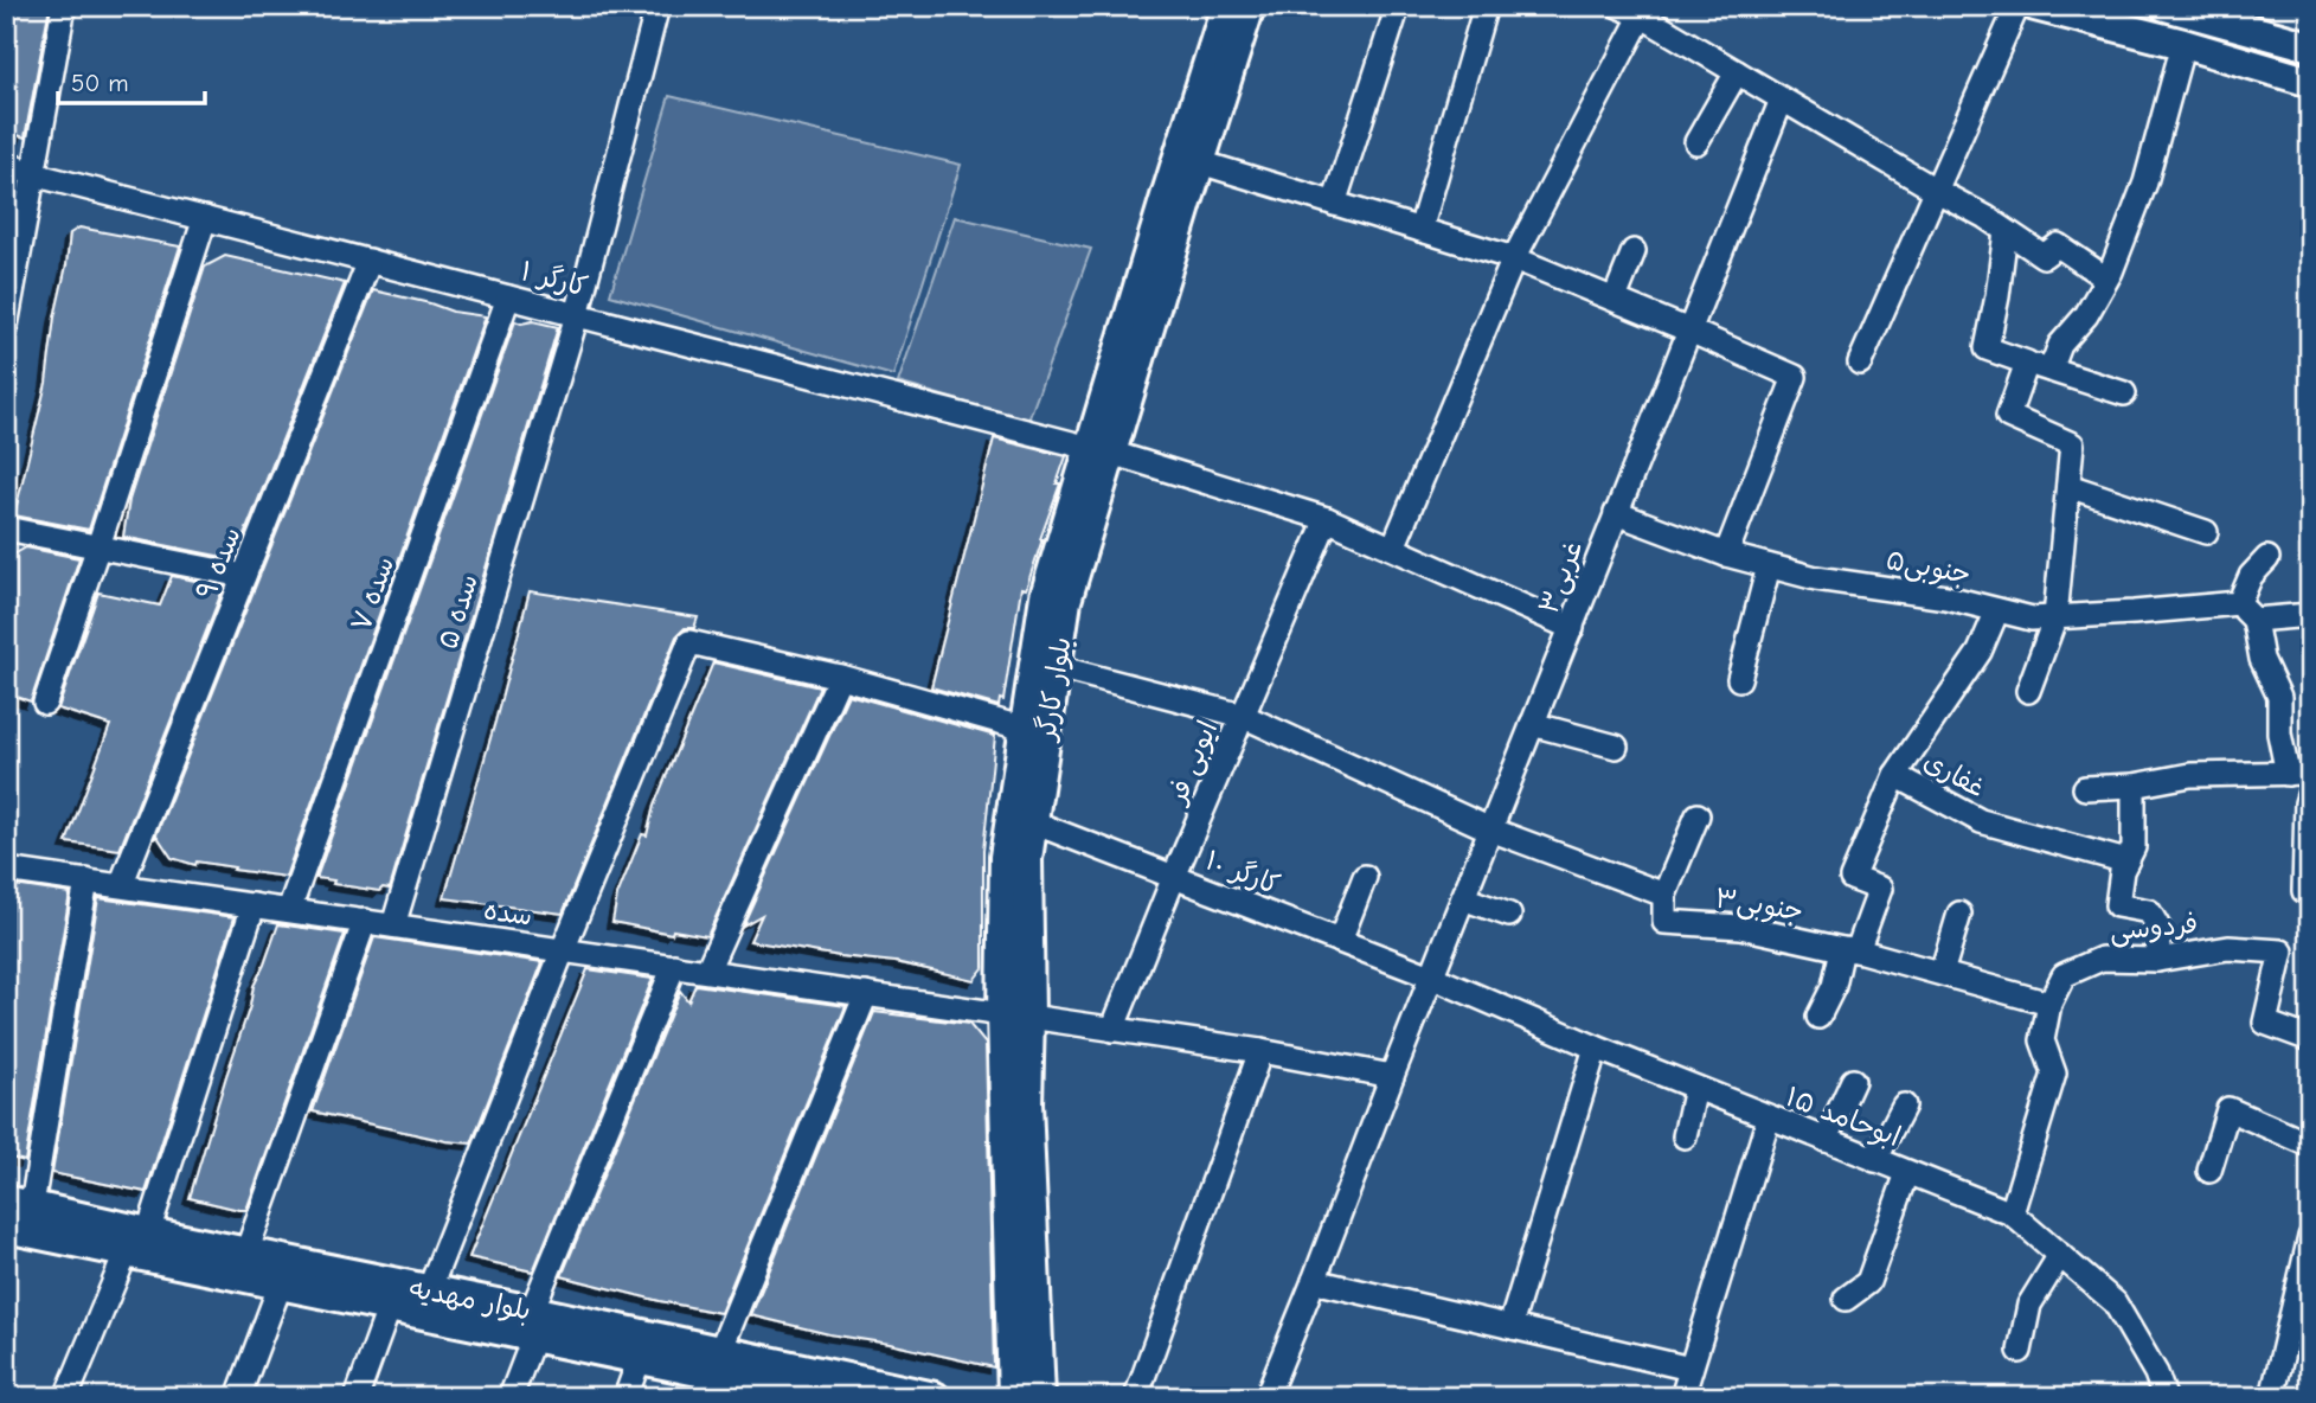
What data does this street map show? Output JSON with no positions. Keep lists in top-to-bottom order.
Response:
{
  "streets": {
    "main road": ["بلوار کارگر", "بلوار مهدیه"],
    "street": [
      "کارگر ۱",
      "سده ۹",
      "جنوبی۵",
      "غربی۳",
      "سده ۷",
      "سده ۵",
      "ایوبی فر",
      "غفاری",
      "کارگر ۱۰",
      "جنوبی۳",
      "سده",
      "فردوسی",
      "ابوحامد ۱۵"
    ]
  },
  "crossings": [
    ["کارگر ۱", "سده ۹"],
    ["کارگر ۱", "غربی۳"],
    ["کارگر ۱", "سده ۷"],
    ["کارگر ۱", "سده ۵"],
    ["کارگر ۱", "بلوار کارگر"],
    ["کارگر ۱", "ایوبی فر"],
    ["سده ۹", "سده"],
    ["جنوبی۵", "غربی۳"],
    ["جنوبی۵", "غفاری"],
    ["غربی۳", "کارگر ۱۰"],
    ["غربی۳", "سده"],
    ["غربی۳", "ابوحامد ۱۵"],
    ["سده ۷", "سده"],
    ["سده ۵", "سده"],
    ["بلوار کارگر", "کارگر ۱۰"],
    ["بلوار کارگر", "سده"],
    ["ایوبی فر", "کارگر ۱۰"],
    ["ایوبی فر", "سده"],
    ["کارگر ۱۰", "ابوحامد ۱۵"],
    ["جنوبی۳", "فردوسی"],
    ["فردوسی", "ابوحامد ۱۵"]
  ],
  "scale_bar": "50 m"
}
